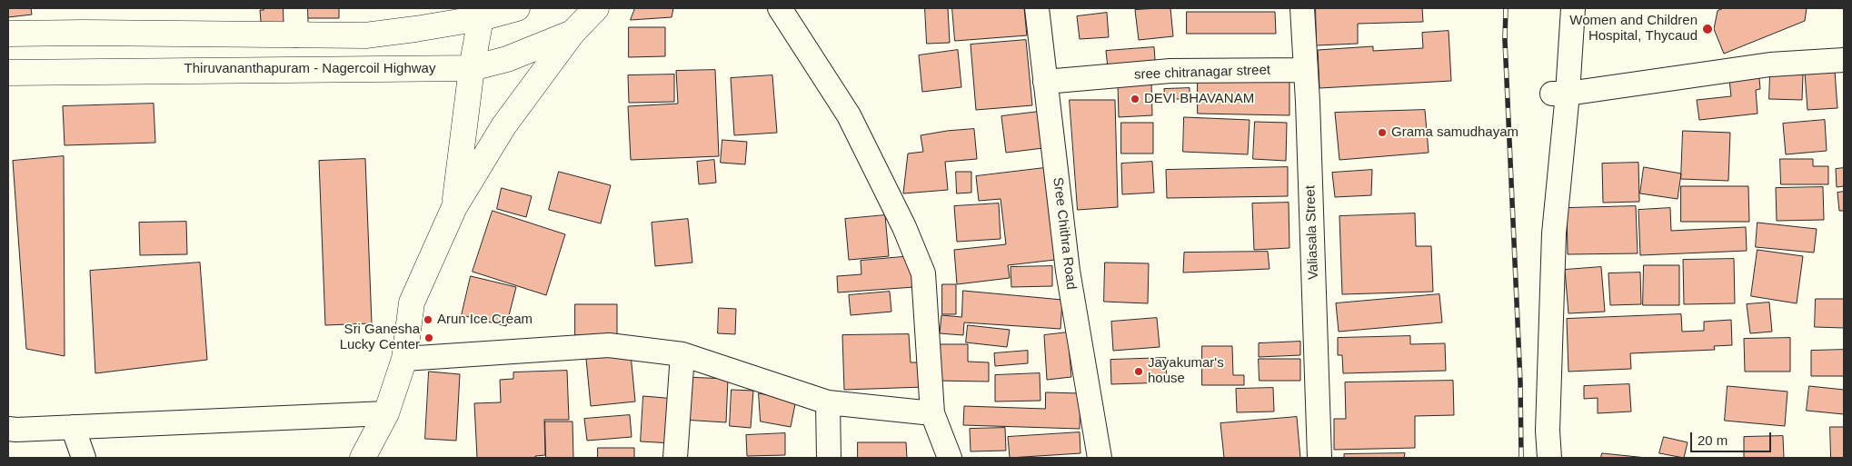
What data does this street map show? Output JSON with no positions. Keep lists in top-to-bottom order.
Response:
{
  "streets": {
    "main road": ["Thiruvananthapuram - Nagercoil Highway"],
    "street": ["sree chitranagar street", "Valiasala Street", "Sree Chithra Road"]
  },
  "crossings": [
    ["sree chitranagar street", "Valiasala Street"],
    ["sree chitranagar street", "Sree Chithra Road"]
  ],
  "places": [
    "Women and Children Hospital, Thycaud",
    "DEVI BHAVANAM",
    "Grama samudhayam",
    "Arun Ice Cream",
    "Sri Ganesha Lucky Center",
    "Jayakumar's house"
  ],
  "scale_bar": "20 m"
}
